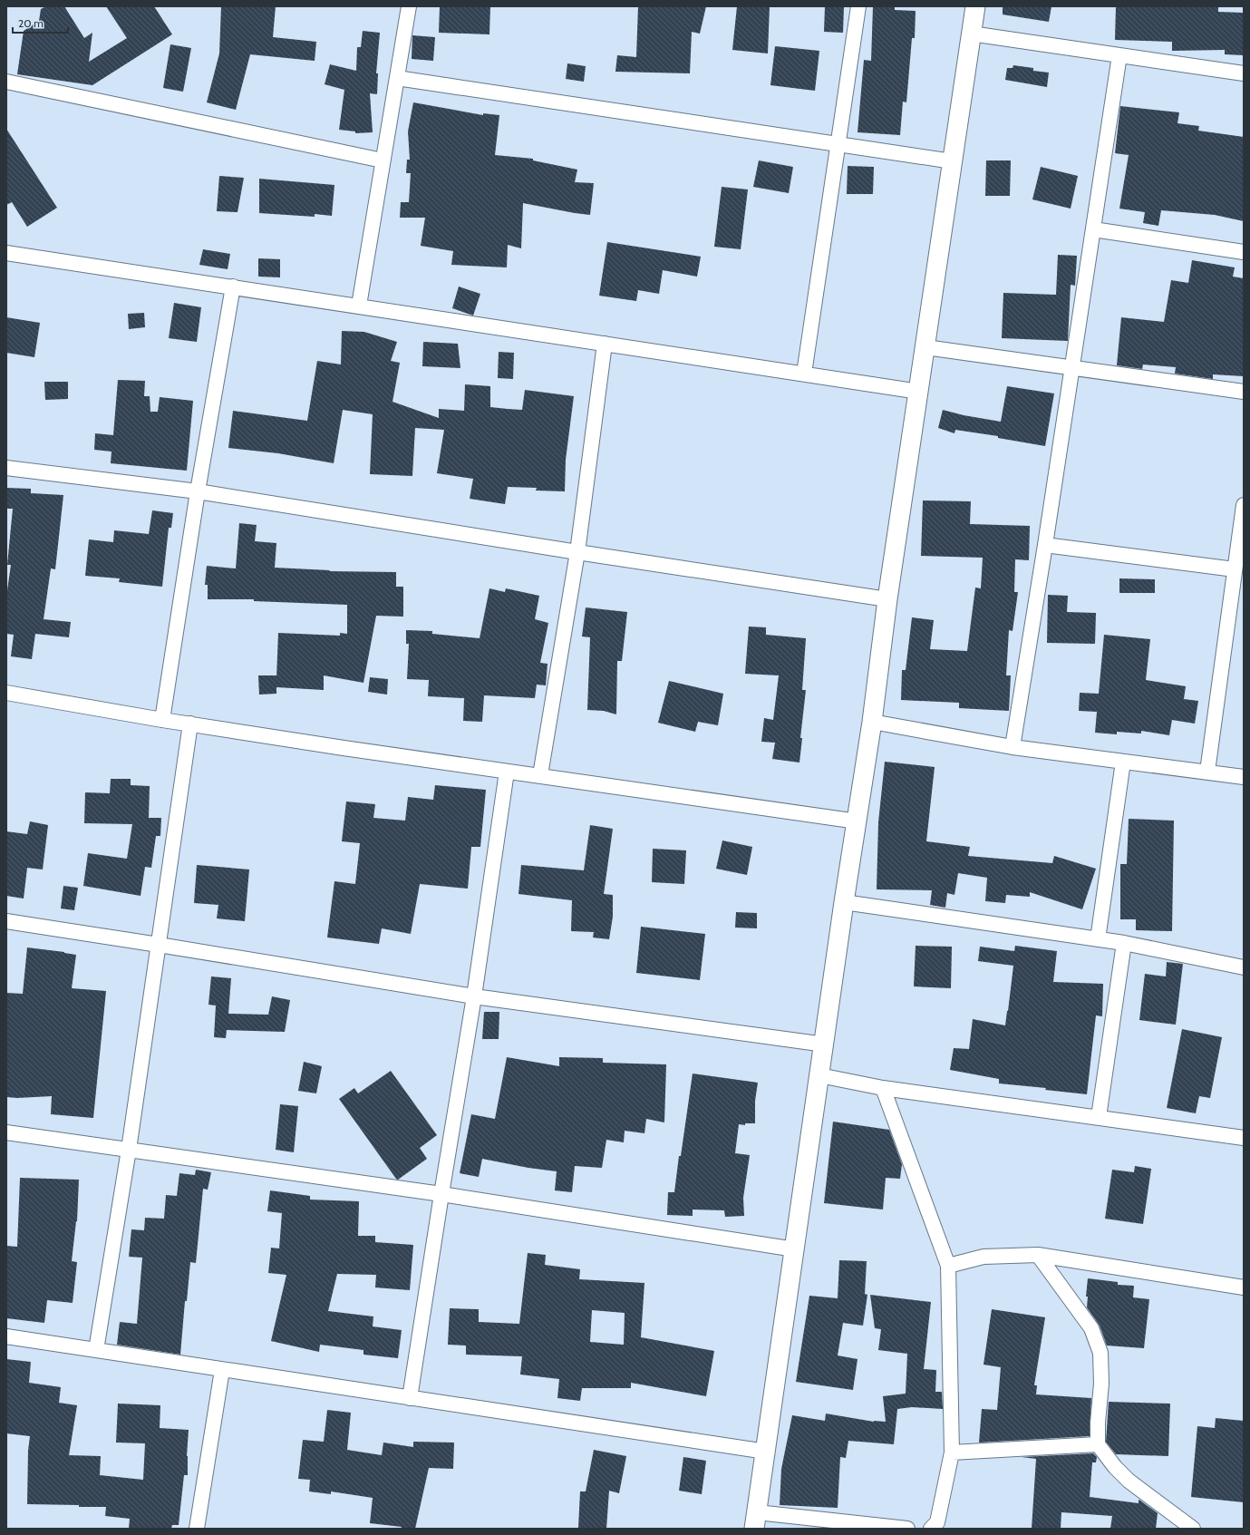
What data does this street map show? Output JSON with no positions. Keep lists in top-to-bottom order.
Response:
{
  "scale_bar": "20 m"
}
